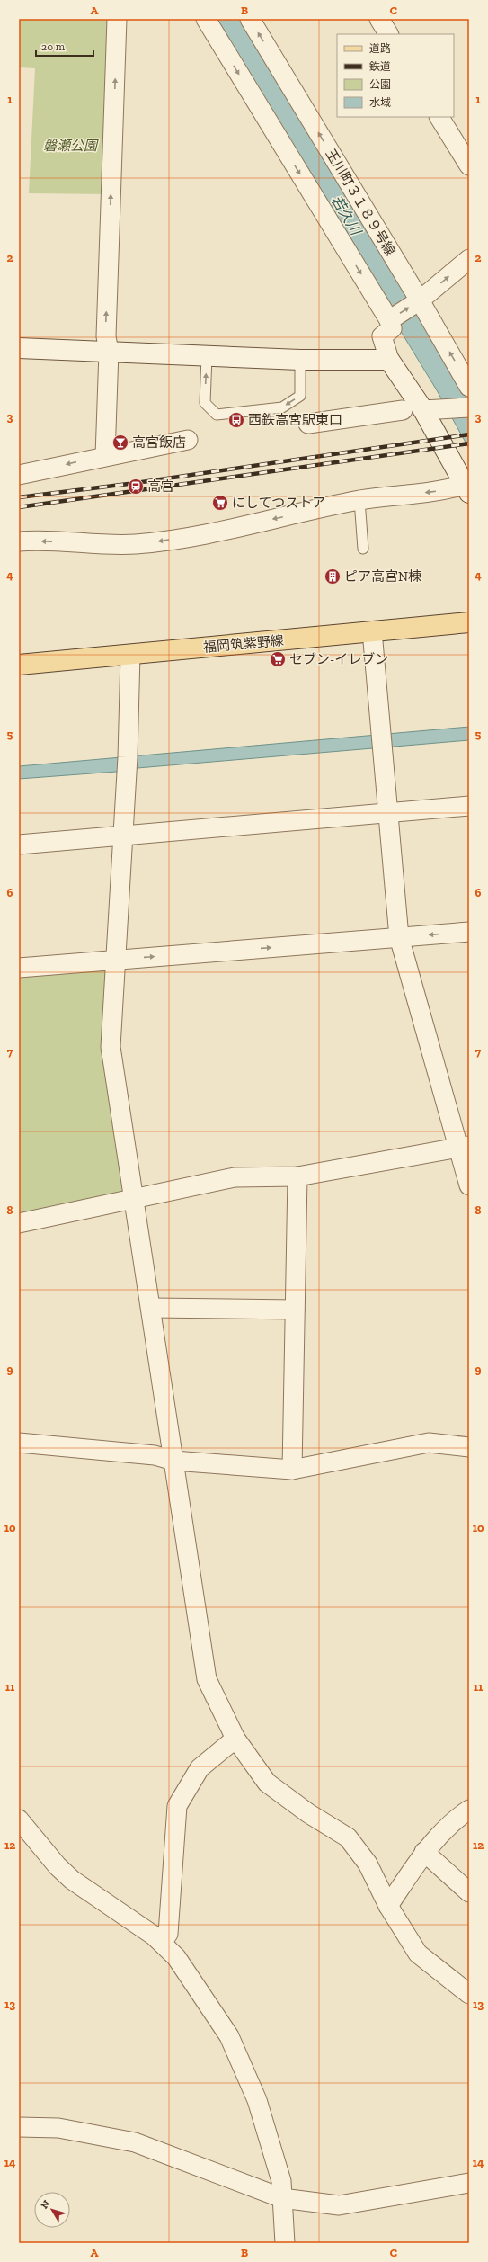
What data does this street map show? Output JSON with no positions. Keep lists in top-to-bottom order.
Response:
{
  "streets": {
    "main road": ["福岡筑紫野線"],
    "street": ["玉川町３１８９号線"]
  },
  "water": ["若久川"],
  "parks": ["磐瀬公園"],
  "places": {
    "bus stop": ["西鉄高宮駅東口"],
    "bar": ["高宮飯店"],
    "station": ["高宮"],
    "supermarket": ["にしてつストア", "セブン-イレブン"],
    "building": ["ピア高宮N棟"]
  },
  "legend": [
    "道路",
    "鉄道",
    "公園",
    "水域"
  ],
  "scale_bar": "20 m",
  "north": "top left",
  "grid": {
    "columns": ["A", "B", "C"],
    "rows": [
      "1",
      "2",
      "3",
      "4",
      "5",
      "6",
      "7",
      "8",
      "9",
      "10",
      "11",
      "12",
      "13",
      "14"
    ]
  }
}
